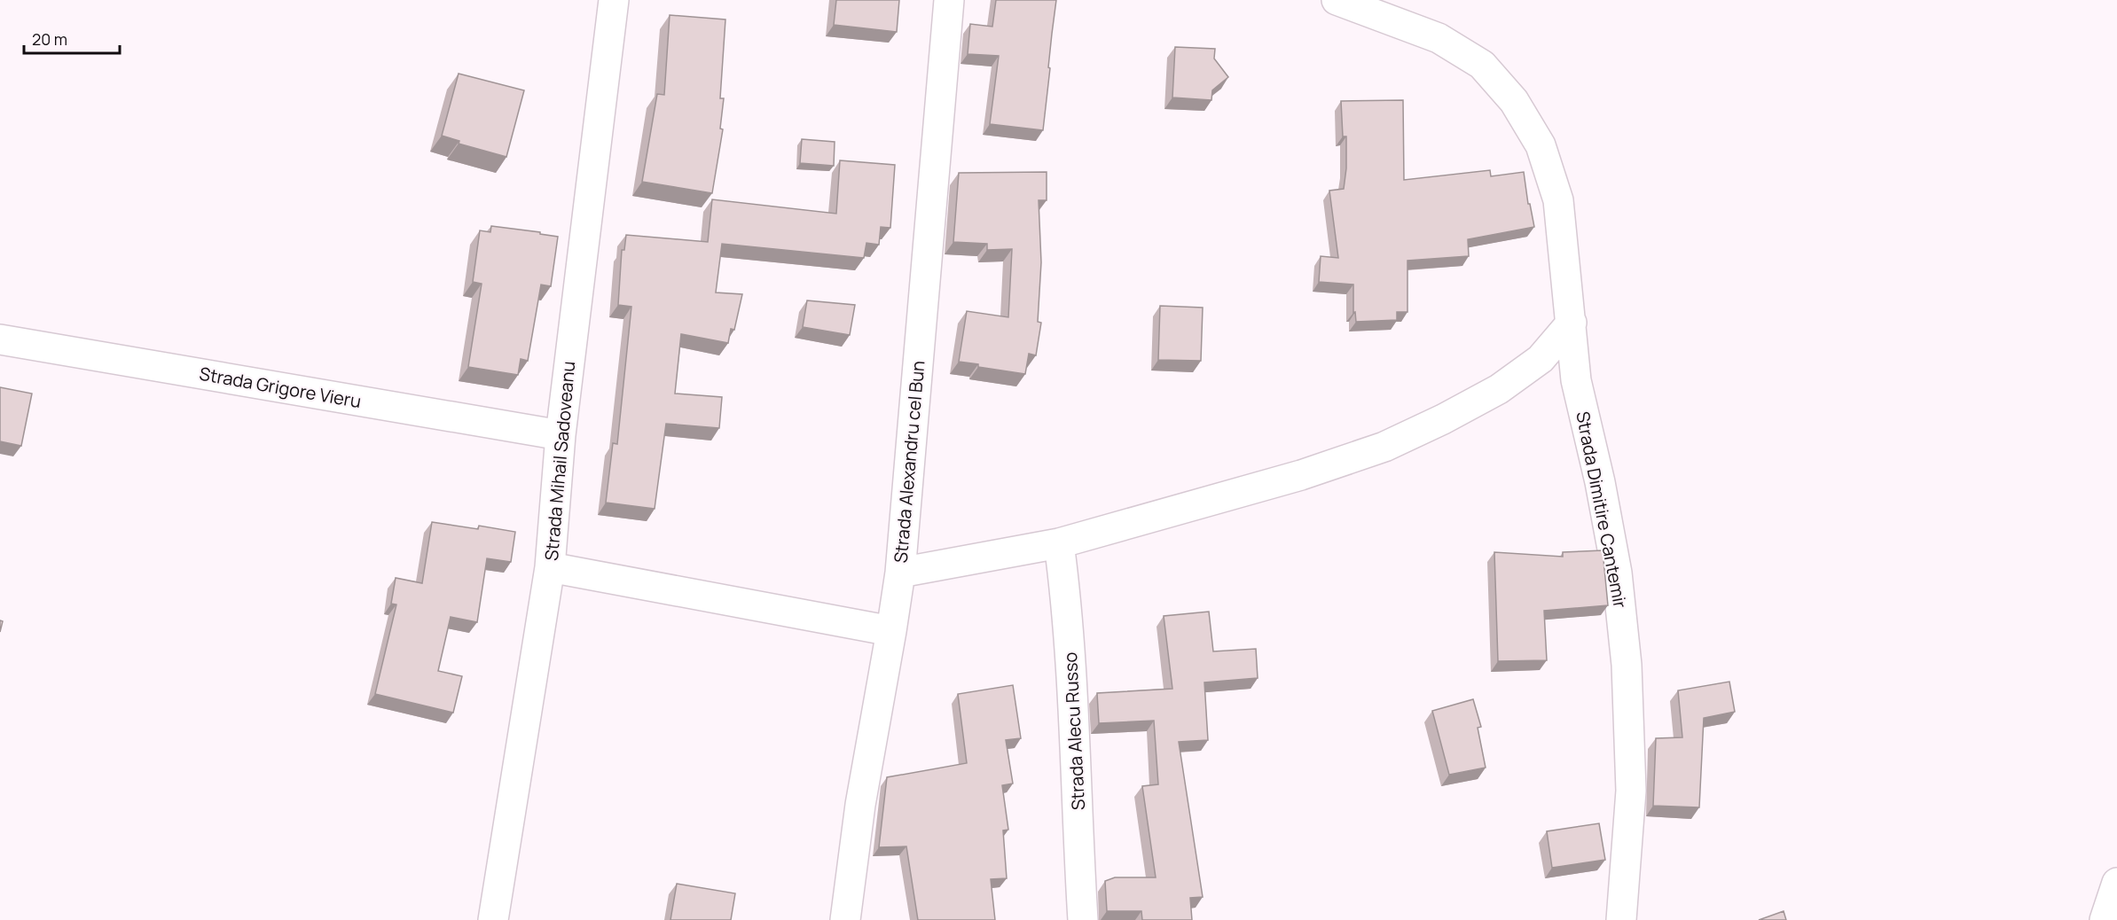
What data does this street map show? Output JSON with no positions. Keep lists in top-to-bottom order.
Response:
{
  "streets": {
    "street": [
      "Strada Grigore Vieru",
      "Strada Mihail Sadoveanu",
      "Strada Alexandru cel Bun",
      "Strada Dimitire Cantemir",
      "Strada Alecu Russo"
    ]
  },
  "crossings": [
    ["Strada Grigore Vieru", "Strada Mihail Sadoveanu"]
  ],
  "scale_bar": "20 m"
}
